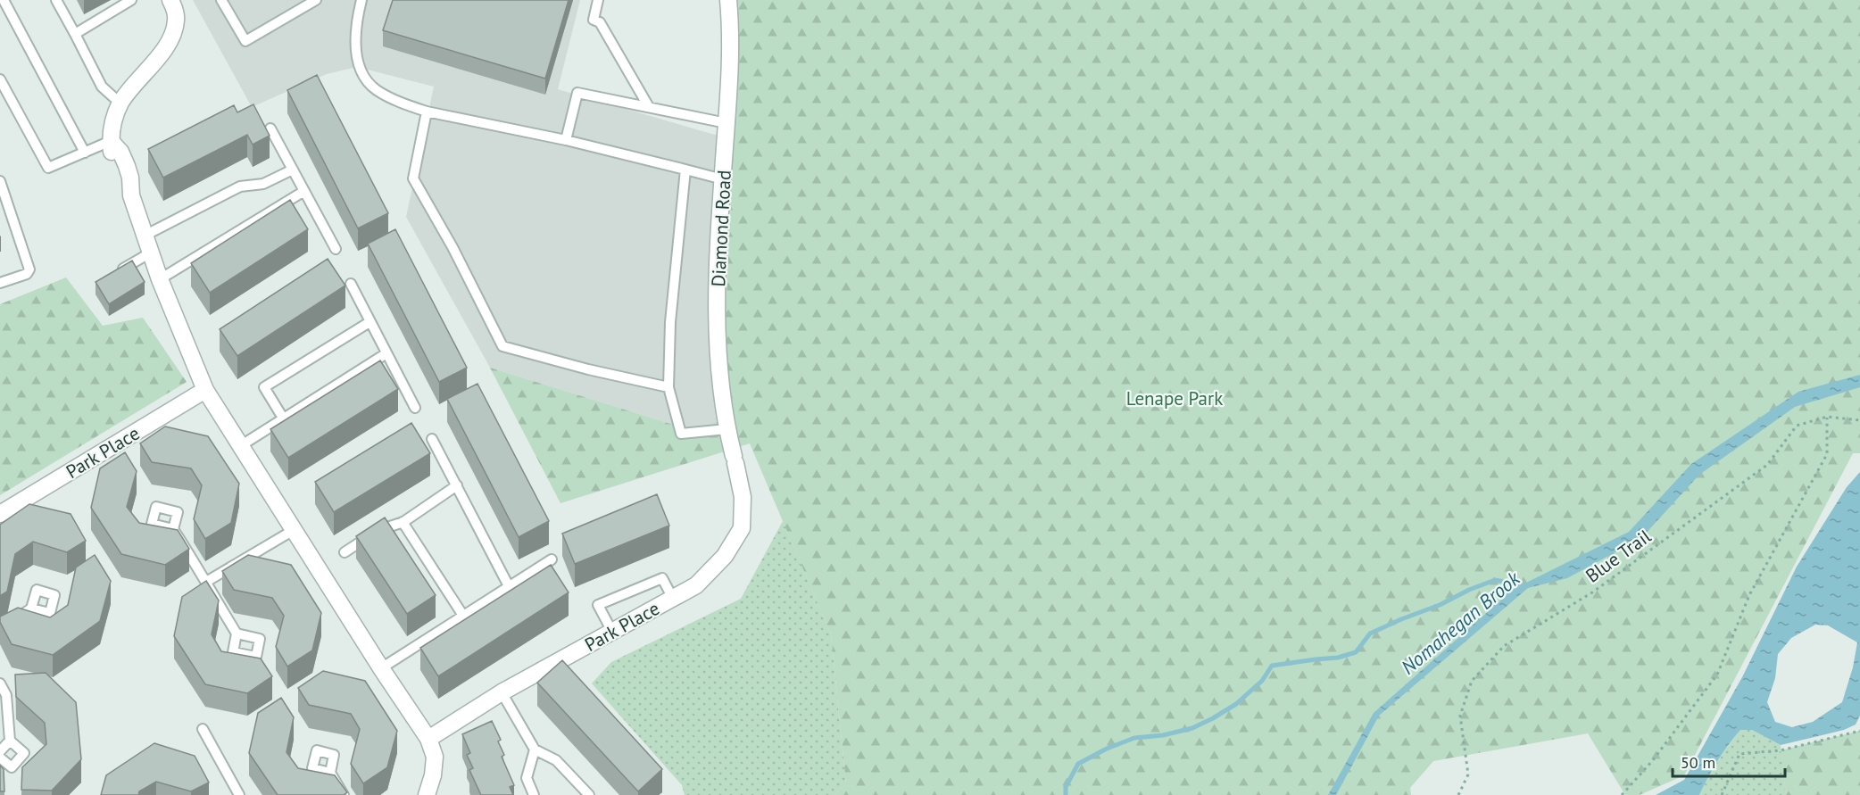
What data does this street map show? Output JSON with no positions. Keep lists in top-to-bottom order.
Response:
{
  "streets": {
    "street": ["Diamond Road", "Park Place"],
    "path": ["Blue Trail"]
  },
  "crossings": [
    ["Diamond Road", "Park Place"]
  ],
  "water": ["Nomahegan Brook"],
  "parks": ["Lenape Park"],
  "scale_bar": "50 m"
}
